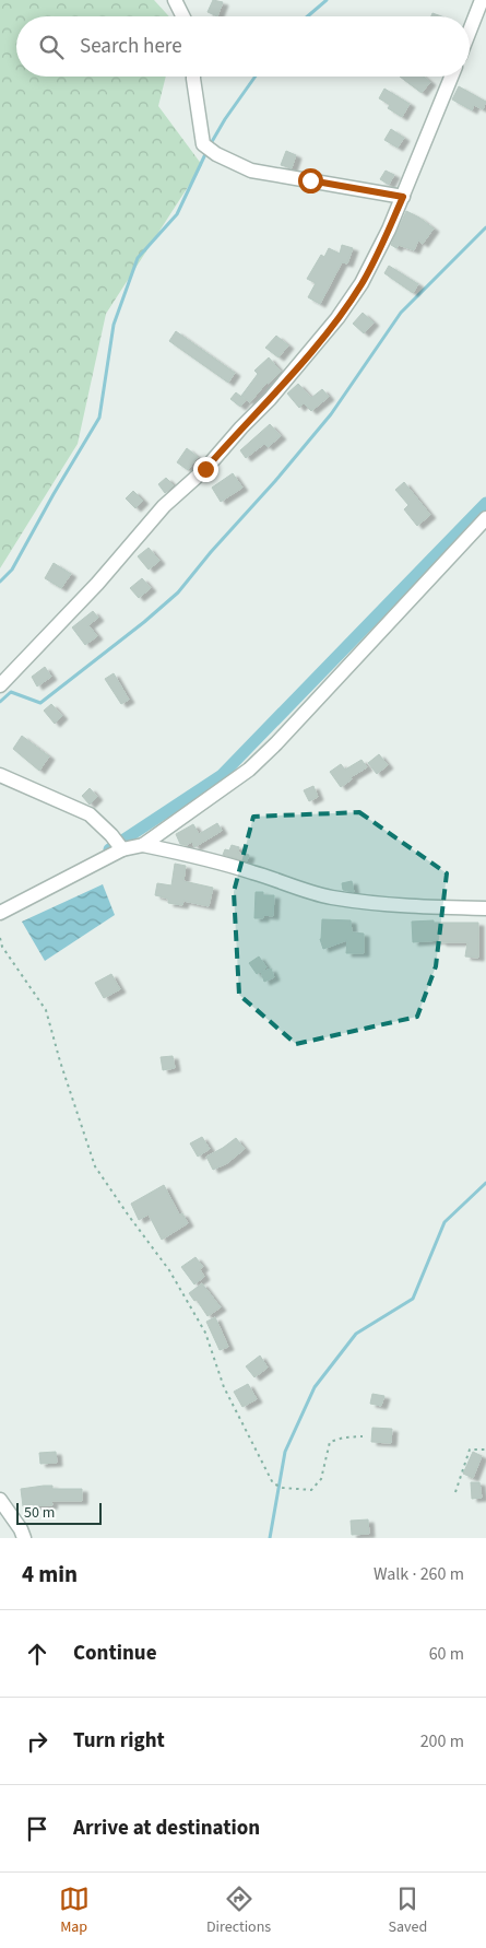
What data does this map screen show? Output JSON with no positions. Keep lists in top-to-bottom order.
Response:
{
  "scale_bar": "50 m",
  "page": {
    "search": "Search here",
    "scale": "50 m",
    "heading": ["4 min", "Walk · 260 m"],
    "list": [
      ["Continue", "60 m"],
      ["Turn right", "200 m"],
      "Arrive at destination"
    ],
    "nav": ["Map", "Directions", "Saved"]
  }
}
